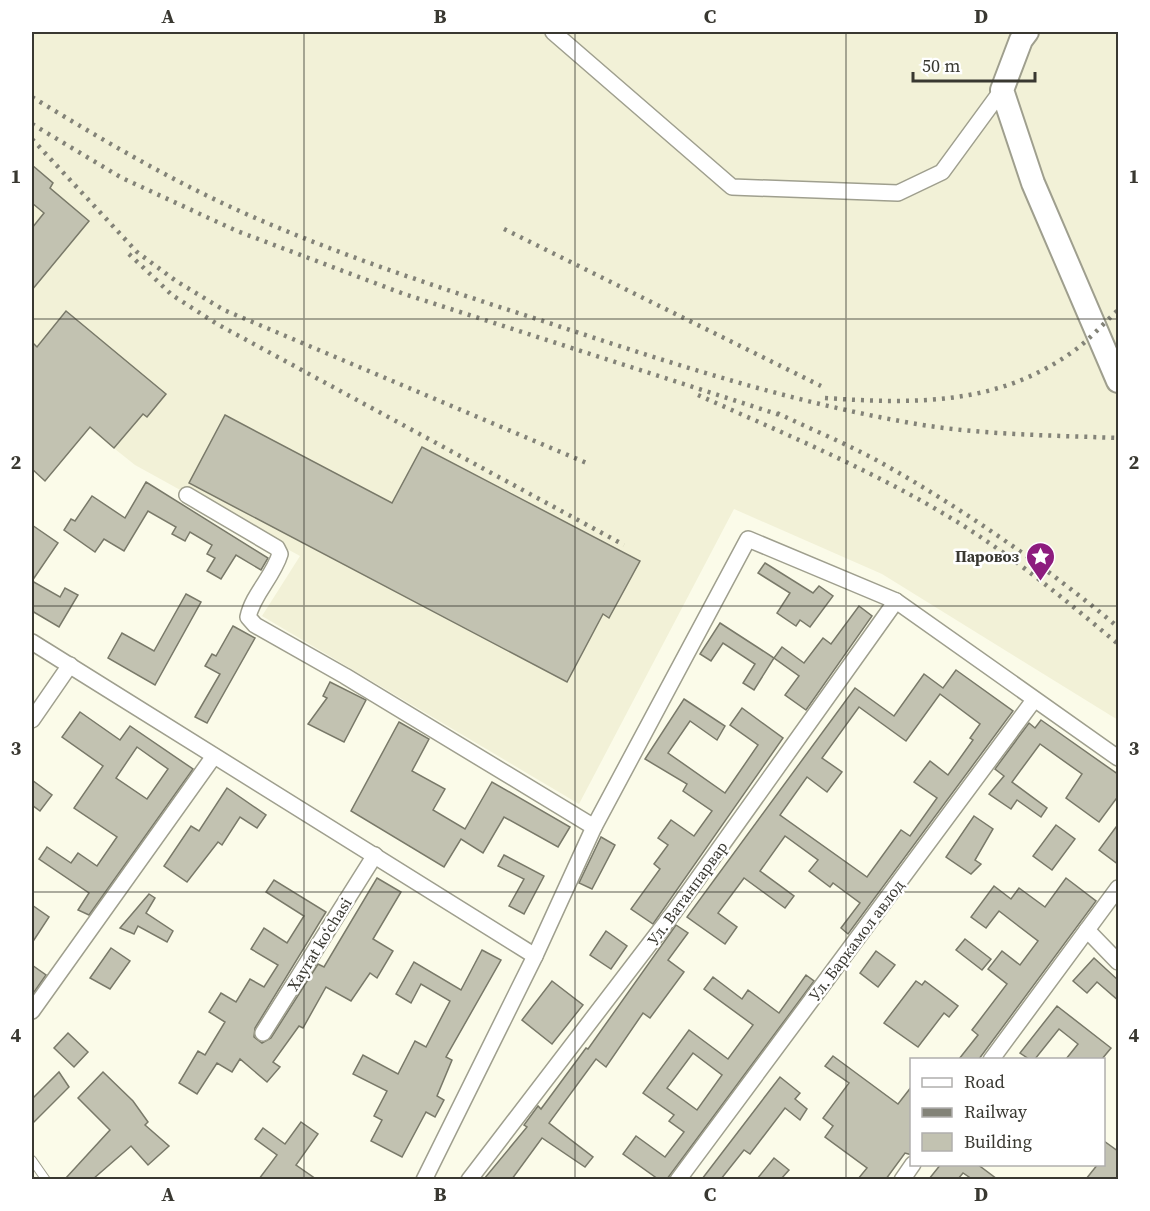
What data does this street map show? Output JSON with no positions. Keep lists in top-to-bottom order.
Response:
{
  "streets": {
    "street": ["Ул. Ватанпарвар", "Ул. Баркамол авлод", "Xayrat koʻchasi"]
  },
  "places": {
    "place": ["Паровоз"]
  },
  "legend": ["Road", "Railway", "Building"],
  "scale_bar": "50 m",
  "grid": {
    "columns": [
      "A",
      "B",
      "C",
      "D"
    ],
    "rows": [
      "1",
      "2",
      "3",
      "4"
    ]
  }
}
